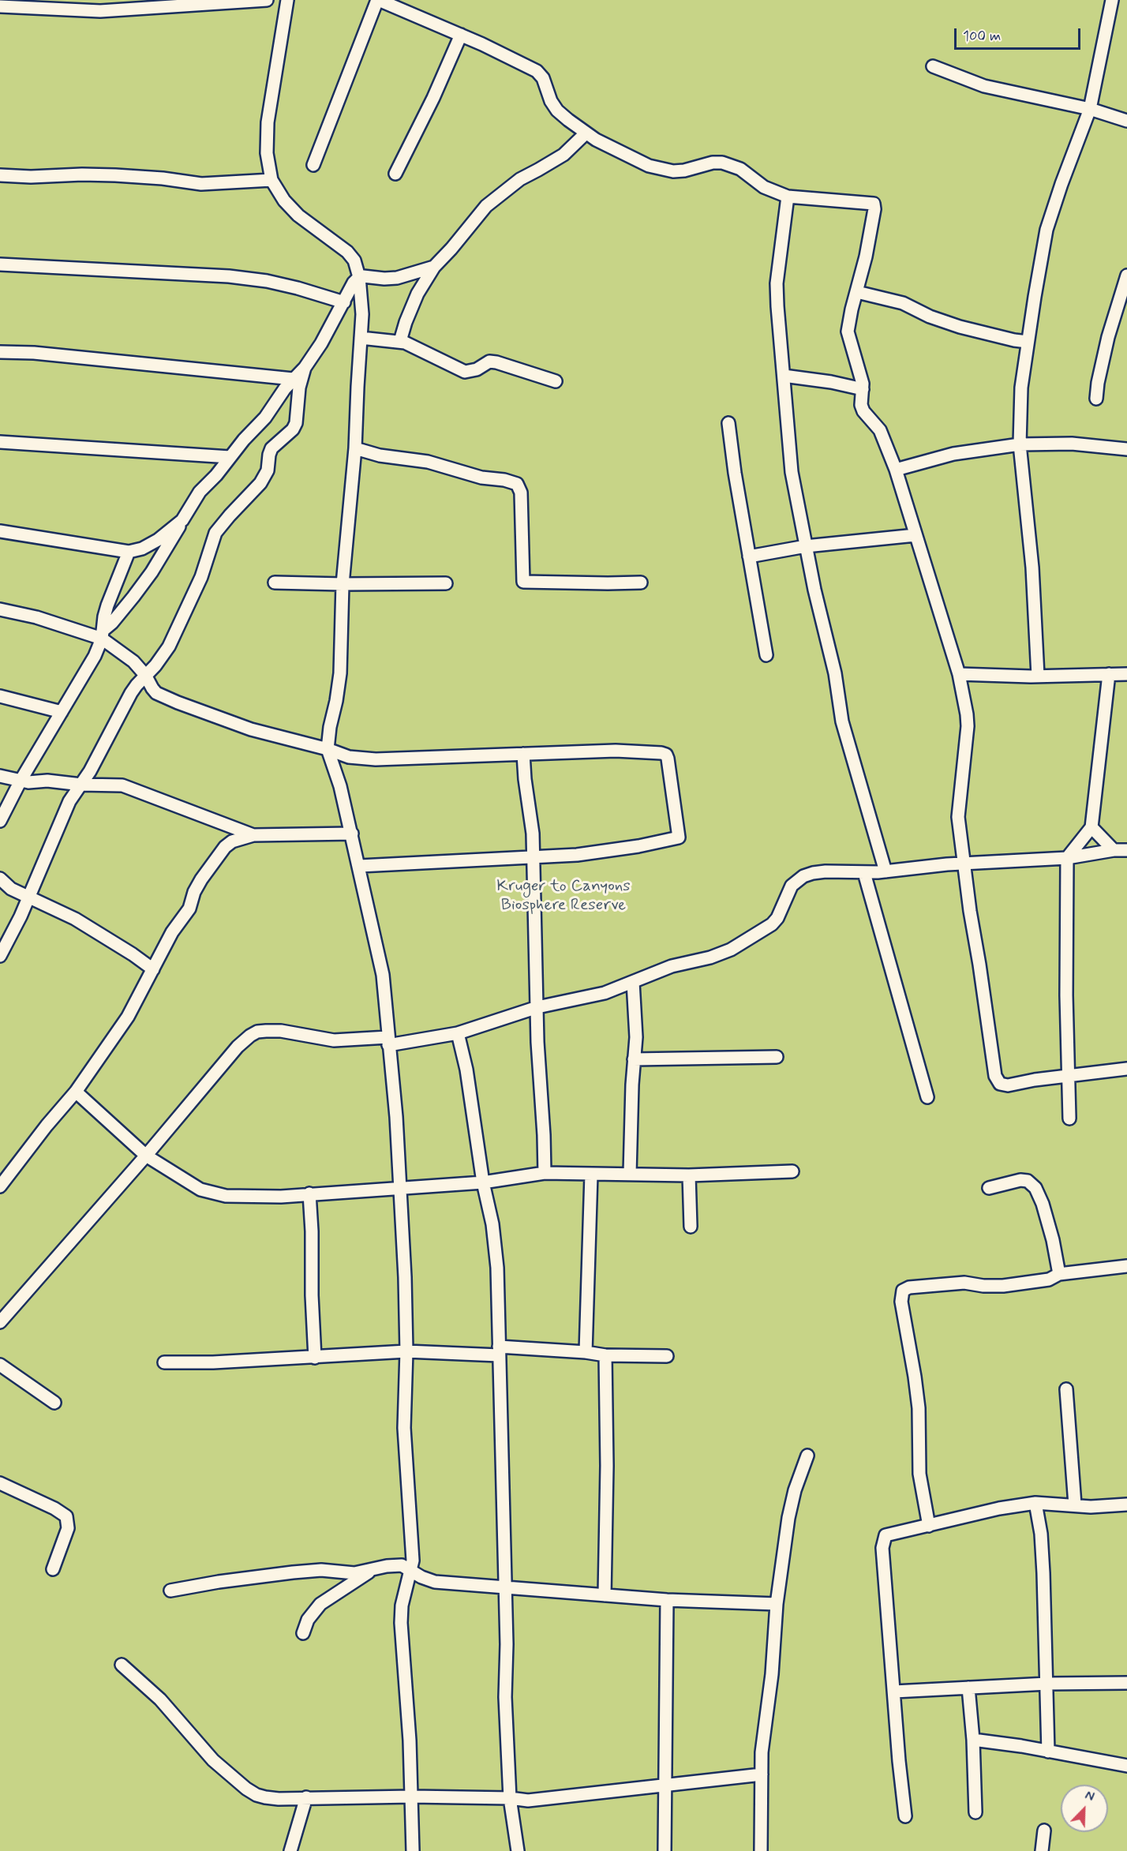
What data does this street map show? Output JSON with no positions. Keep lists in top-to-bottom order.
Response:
{
  "parks": ["Kruger to Canyons Biosphere Reserve"],
  "scale_bar": "100 m",
  "north": "top right"
}
